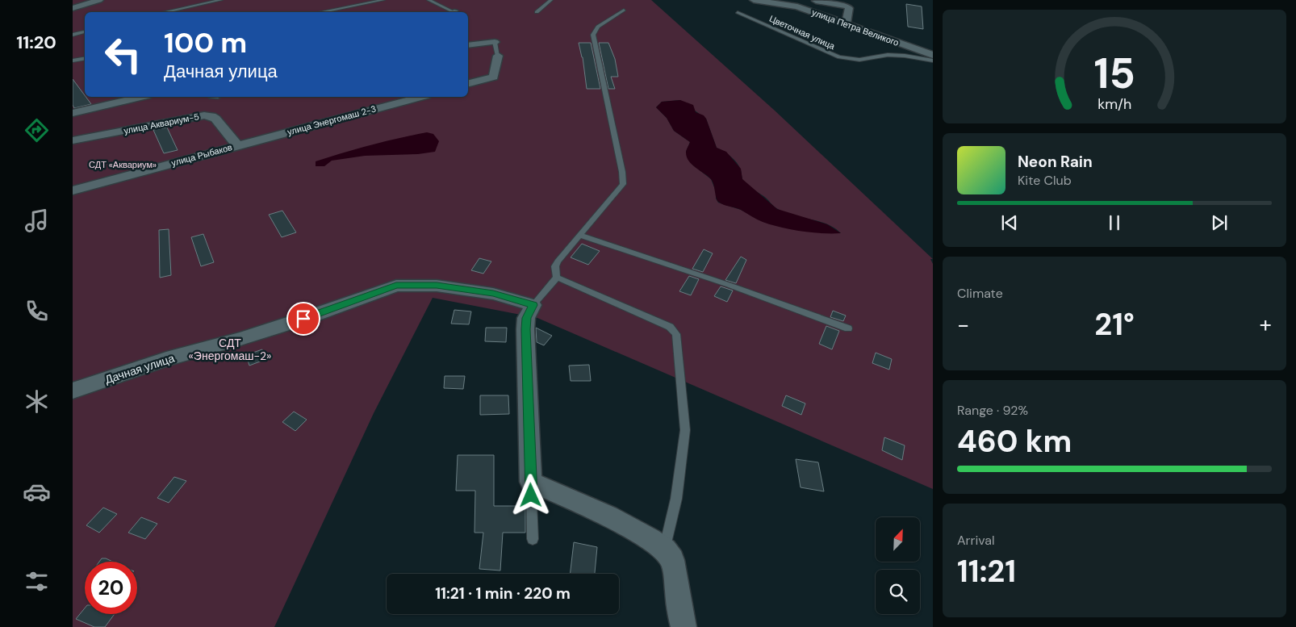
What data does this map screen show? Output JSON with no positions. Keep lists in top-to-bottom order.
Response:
{
  "streets": {
    "street": [
      "улица Петра Великого",
      "улица Энергомаш 2-3",
      "улица Аквариум-5",
      "улица Рыбаков",
      "Дачная улица"
    ],
    "lane": ["Цветочная улица"]
  },
  "crossings": [
    ["улица Энергомаш 2-3", "улица Аквариум-5"],
    ["улица Энергомаш 2-3", "улица Рыбаков"],
    ["улица Аквариум-5", "улица Рыбаков"]
  ],
  "parks": ["СДТ «Аквариум»", "СДТ «Энергомаш-2»"],
  "north": "top right",
  "page": {
    "tabs": "11:20",
    "turn": ["100 m", "Дачная улица"],
    "song": ["Neon Rain", "Kite Club"],
    "tile": [
      "Climate",
      ["Range · 92%", "460 km"],
      ["Arrival", "11:21"]
    ],
    "heat": ["−", "21°", "+"],
    "limit": "20",
    "trip": "11:21 · 1 min · 220 m",
    "gauge": ["15", "km/h"]
  }
}
